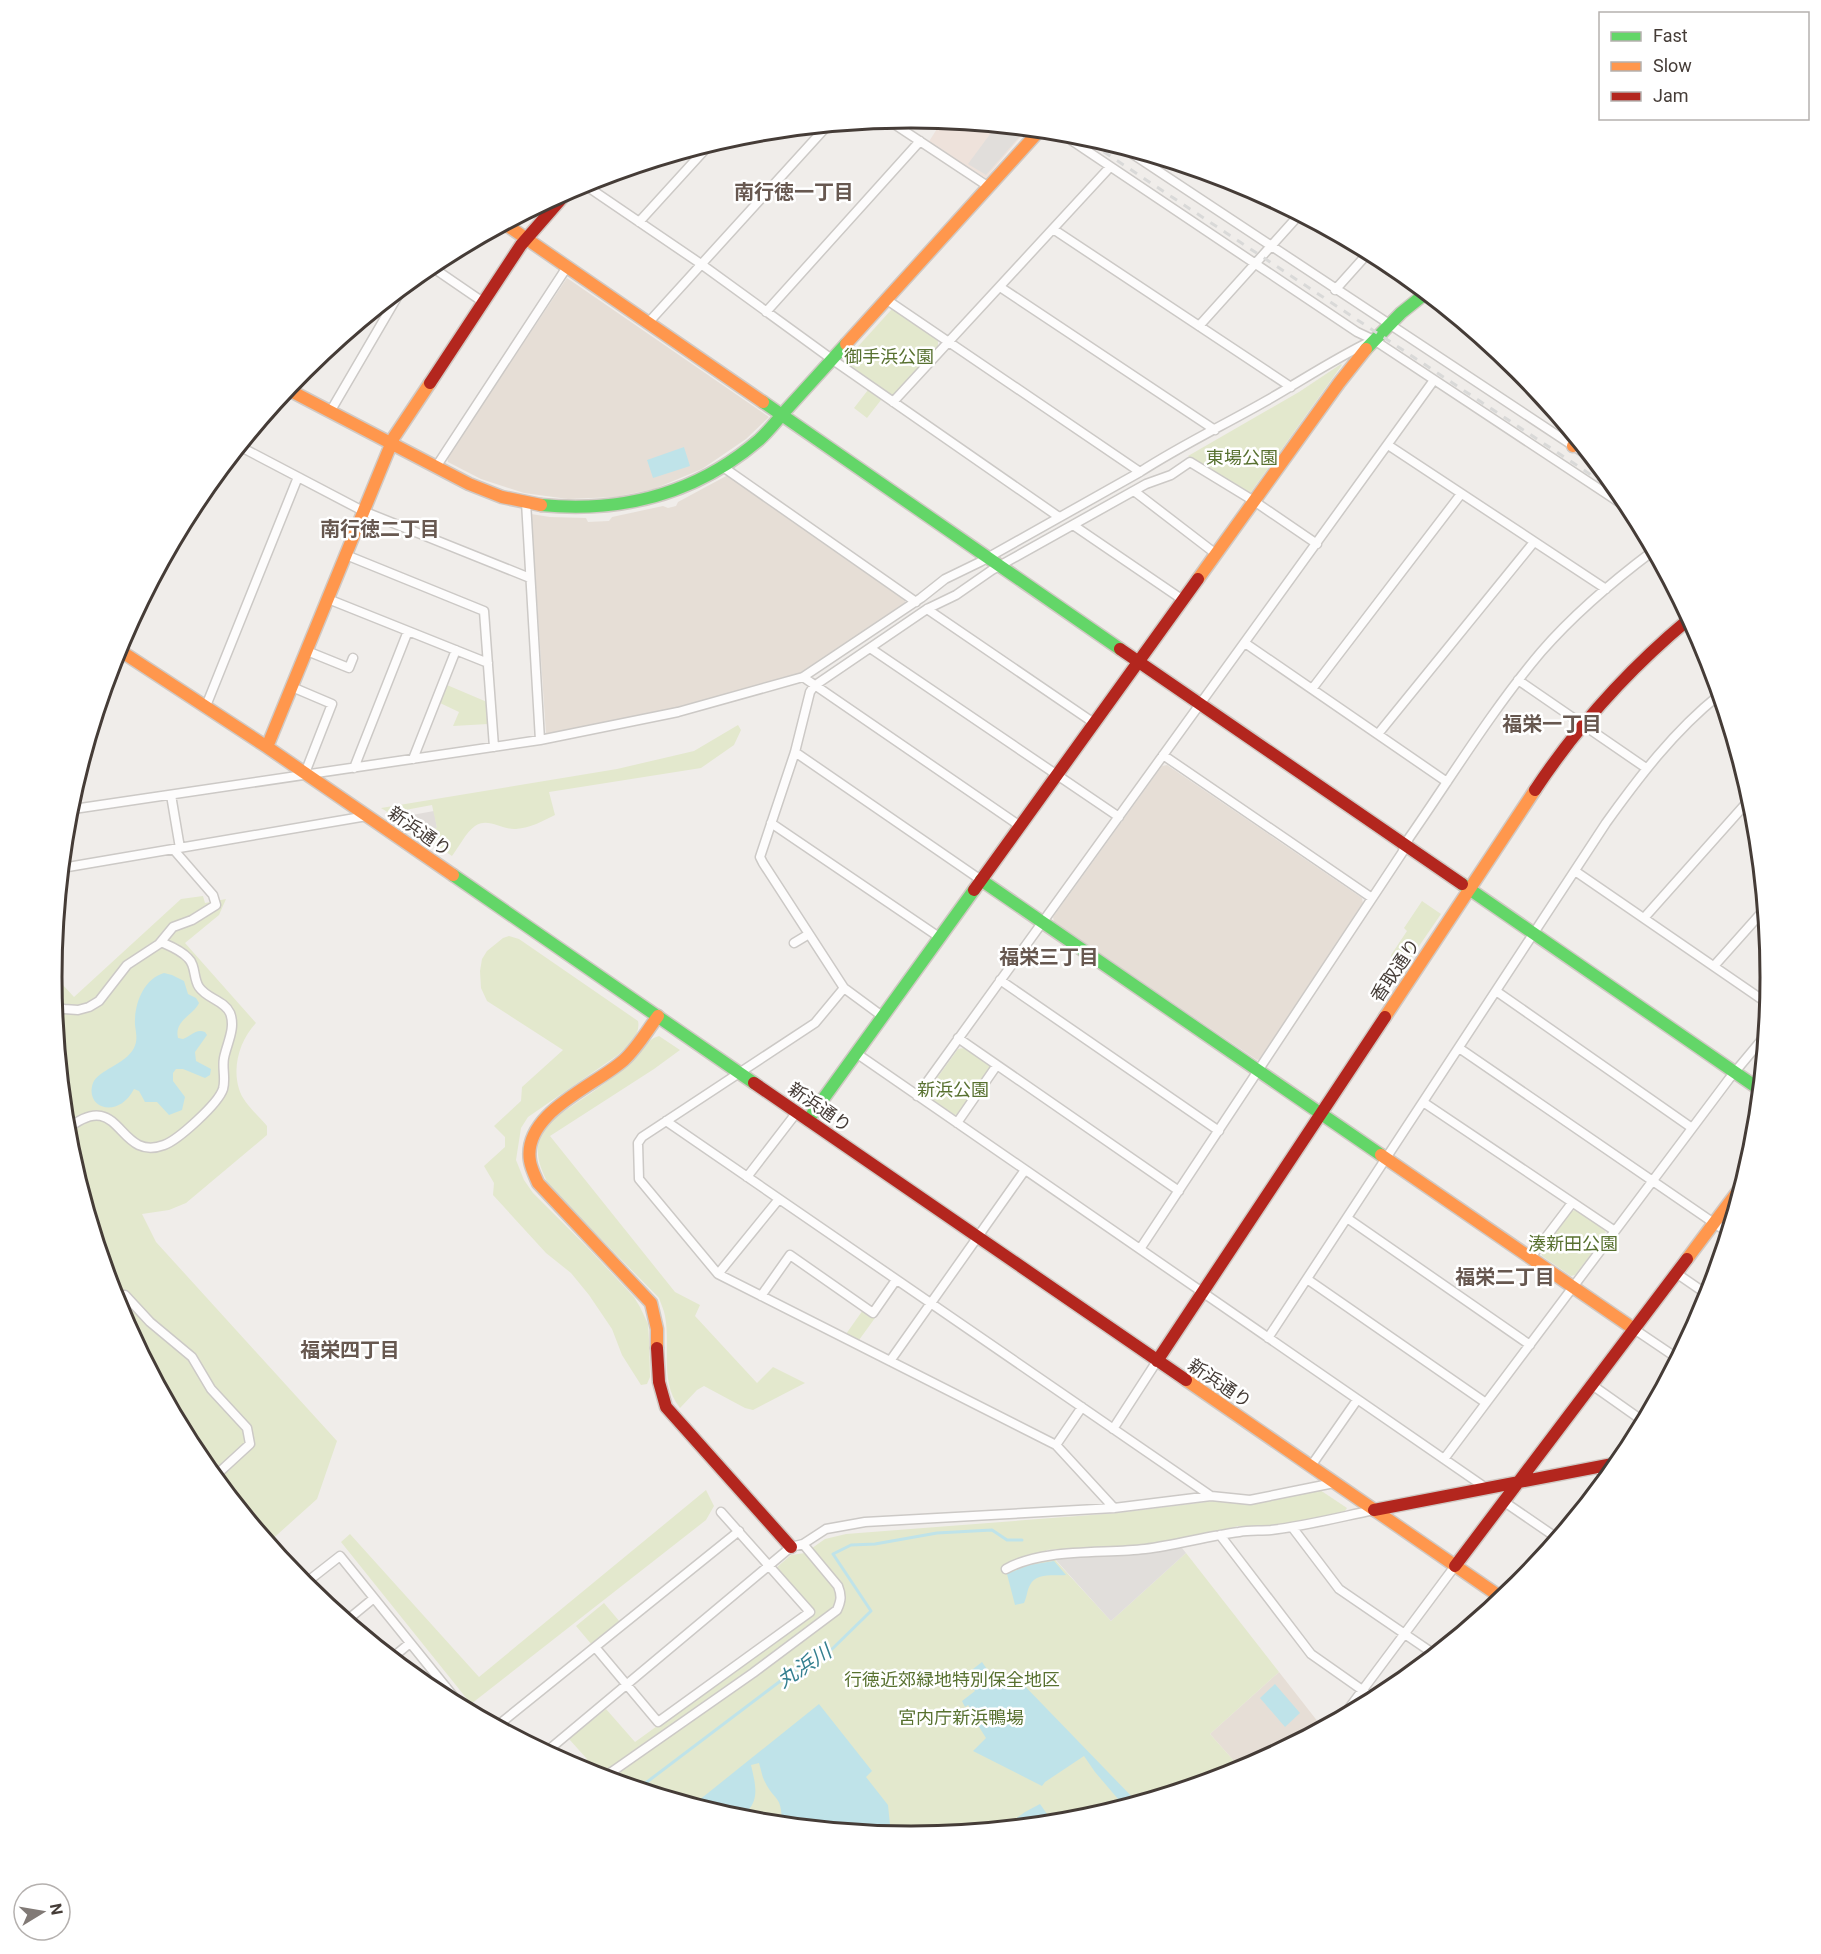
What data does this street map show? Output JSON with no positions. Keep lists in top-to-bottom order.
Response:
{
  "streets": {
    "street": ["新浜通り", "香取通り"]
  },
  "crossings": [
    ["新浜通り", "香取通り"]
  ],
  "districts": [
    "南行徳一丁目",
    "南行徳二丁目",
    "福栄一丁目",
    "福栄三丁目",
    "福栄二丁目",
    "福栄四丁目"
  ],
  "water": ["丸浜川"],
  "parks": [
    "御手浜公園",
    "東場公園",
    "新浜公園",
    "湊新田公園",
    "行徳近郊緑地特別保全地区",
    "宮内庁新浜鴨場"
  ],
  "legend": ["Fast", "Slow", "Jam"],
  "north": "right"
}
